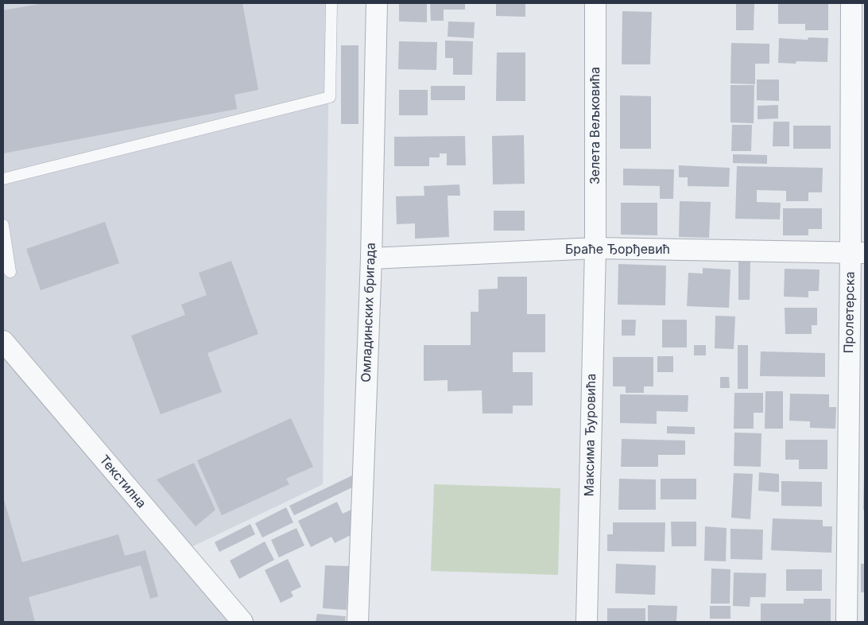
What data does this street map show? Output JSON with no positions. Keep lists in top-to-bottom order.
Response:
{
  "streets": {
    "street": [
      "Зелета Вељковића",
      "Браће Ђорђевић",
      "Омладинских бригада",
      "Пролетерска",
      "Максима Ђуровића",
      "Текстилна"
    ]
  },
  "crossings": [
    ["Зелета Вељковића", "Браће Ђорђевић"],
    ["Зелета Вељковића", "Максима Ђуровића"],
    ["Браће Ђорђевић", "Омладинских бригада"],
    ["Браће Ђорђевић", "Пролетерска"],
    ["Браће Ђорђевић", "Максима Ђуровића"]
  ]
}
